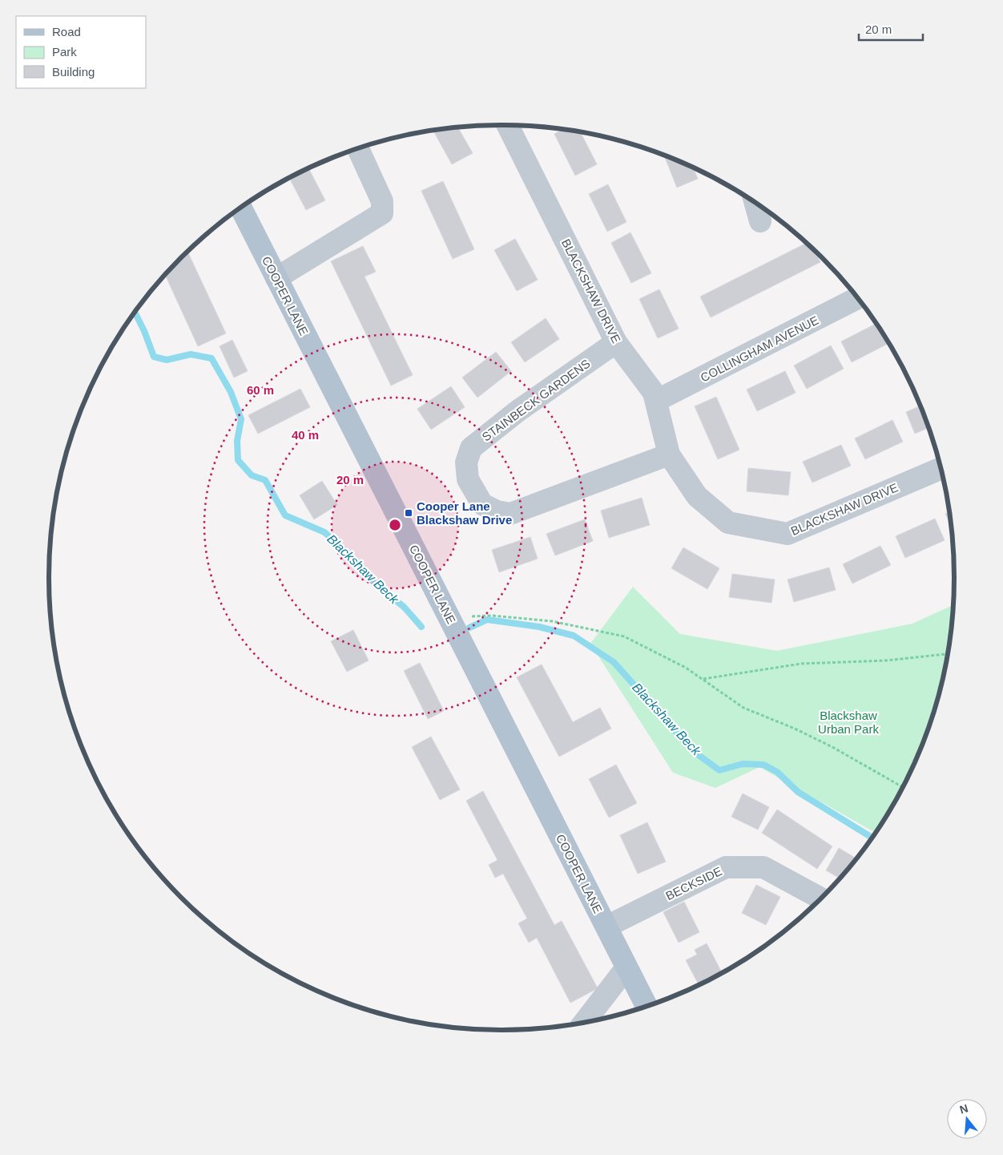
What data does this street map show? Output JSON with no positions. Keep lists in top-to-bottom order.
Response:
{
  "streets": {
    "main road": ["COOPER LANE"],
    "street": [
      "BLACKSHAW DRIVE",
      "COLLINGHAM AVENUE",
      "STAINBECK GARDENS",
      "BECKSIDE"
    ]
  },
  "crossings": [
    ["BLACKSHAW DRIVE", "COLLINGHAM AVENUE"],
    ["BLACKSHAW DRIVE", "STAINBECK GARDENS"],
    ["COOPER LANE", "BECKSIDE"]
  ],
  "water": ["Blackshaw Beck"],
  "parks": ["Blackshaw Urban Park"],
  "places": {
    "transit": ["Cooper Lane Blackshaw Drive"]
  },
  "legend": ["Road", "Park", "Building"],
  "scale_bar": "20 m",
  "north": "top",
  "rings": ["60 m", "40 m", "20 m"]
}
